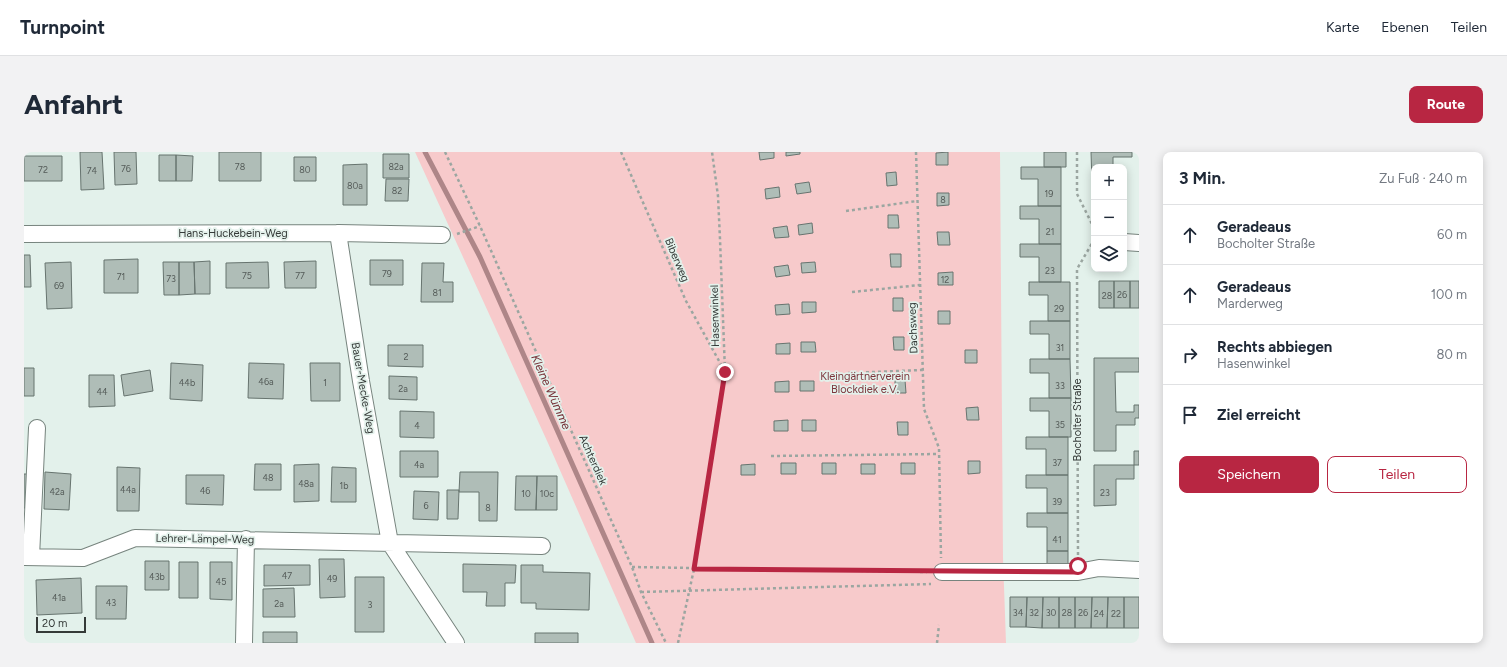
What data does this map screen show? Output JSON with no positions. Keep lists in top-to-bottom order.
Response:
{
  "streets": {
    "street": ["Hans-Huckebein-Weg", "Bauer-Mecke-Weg", "Lehrer-Lämpel-Weg"],
    "path": [
      "Biberweg",
      "Hasenwinkel",
      "Dachsweg",
      "Bocholter Straße",
      "Achterdiek"
    ]
  },
  "crossings": [
    ["Hans-Huckebein-Weg", "Bauer-Mecke-Weg"],
    ["Biberweg", "Hasenwinkel"],
    ["Bauer-Mecke-Weg", "Lehrer-Lämpel-Weg"]
  ],
  "water": ["Kleine Wümme"],
  "parks": ["Kleingärtnerverein Blockdiek e.V."],
  "house_numbers": [
    "78",
    "82a",
    "76",
    "72",
    "80",
    "74",
    "80a",
    "82",
    "19",
    "8",
    "21",
    "23",
    "79",
    "75",
    "77",
    "71",
    "73",
    "12",
    "69",
    "81",
    "26",
    "28",
    "29",
    "31",
    "2",
    "46a",
    "44b",
    "1",
    "33",
    "2a",
    "44",
    "35",
    "4",
    "37",
    "4a",
    "48",
    "48a",
    "1b",
    "44a",
    "46",
    "42a",
    "23",
    "10",
    "10c",
    "39",
    "6",
    "8",
    "41",
    "47",
    "43b",
    "49",
    "45",
    "41a",
    "43",
    "2a",
    "3",
    "34",
    "32",
    "30",
    "28",
    "26",
    "24",
    "22"
  ],
  "scale_bar": "20 m",
  "page": {
    "header": "Turnpoint",
    "nav": ["Karte", "Ebenen", "Teilen"],
    "buttons": [
      "Route",
      ["Speichern", "Teilen"]
    ],
    "title": "Anfahrt",
    "heading": ["3 Min.", "Zu Fuß · 240 m"],
    "map_buttons": ["+", "−"],
    "list": [
      ["Geradeaus", "Bocholter Straße", "60 m"],
      ["Geradeaus", "Marderweg", "100 m"],
      ["Rechts abbiegen", "Hasenwinkel", "80 m"],
      "Ziel erreicht"
    ],
    "scale": "20 m"
  }
}
